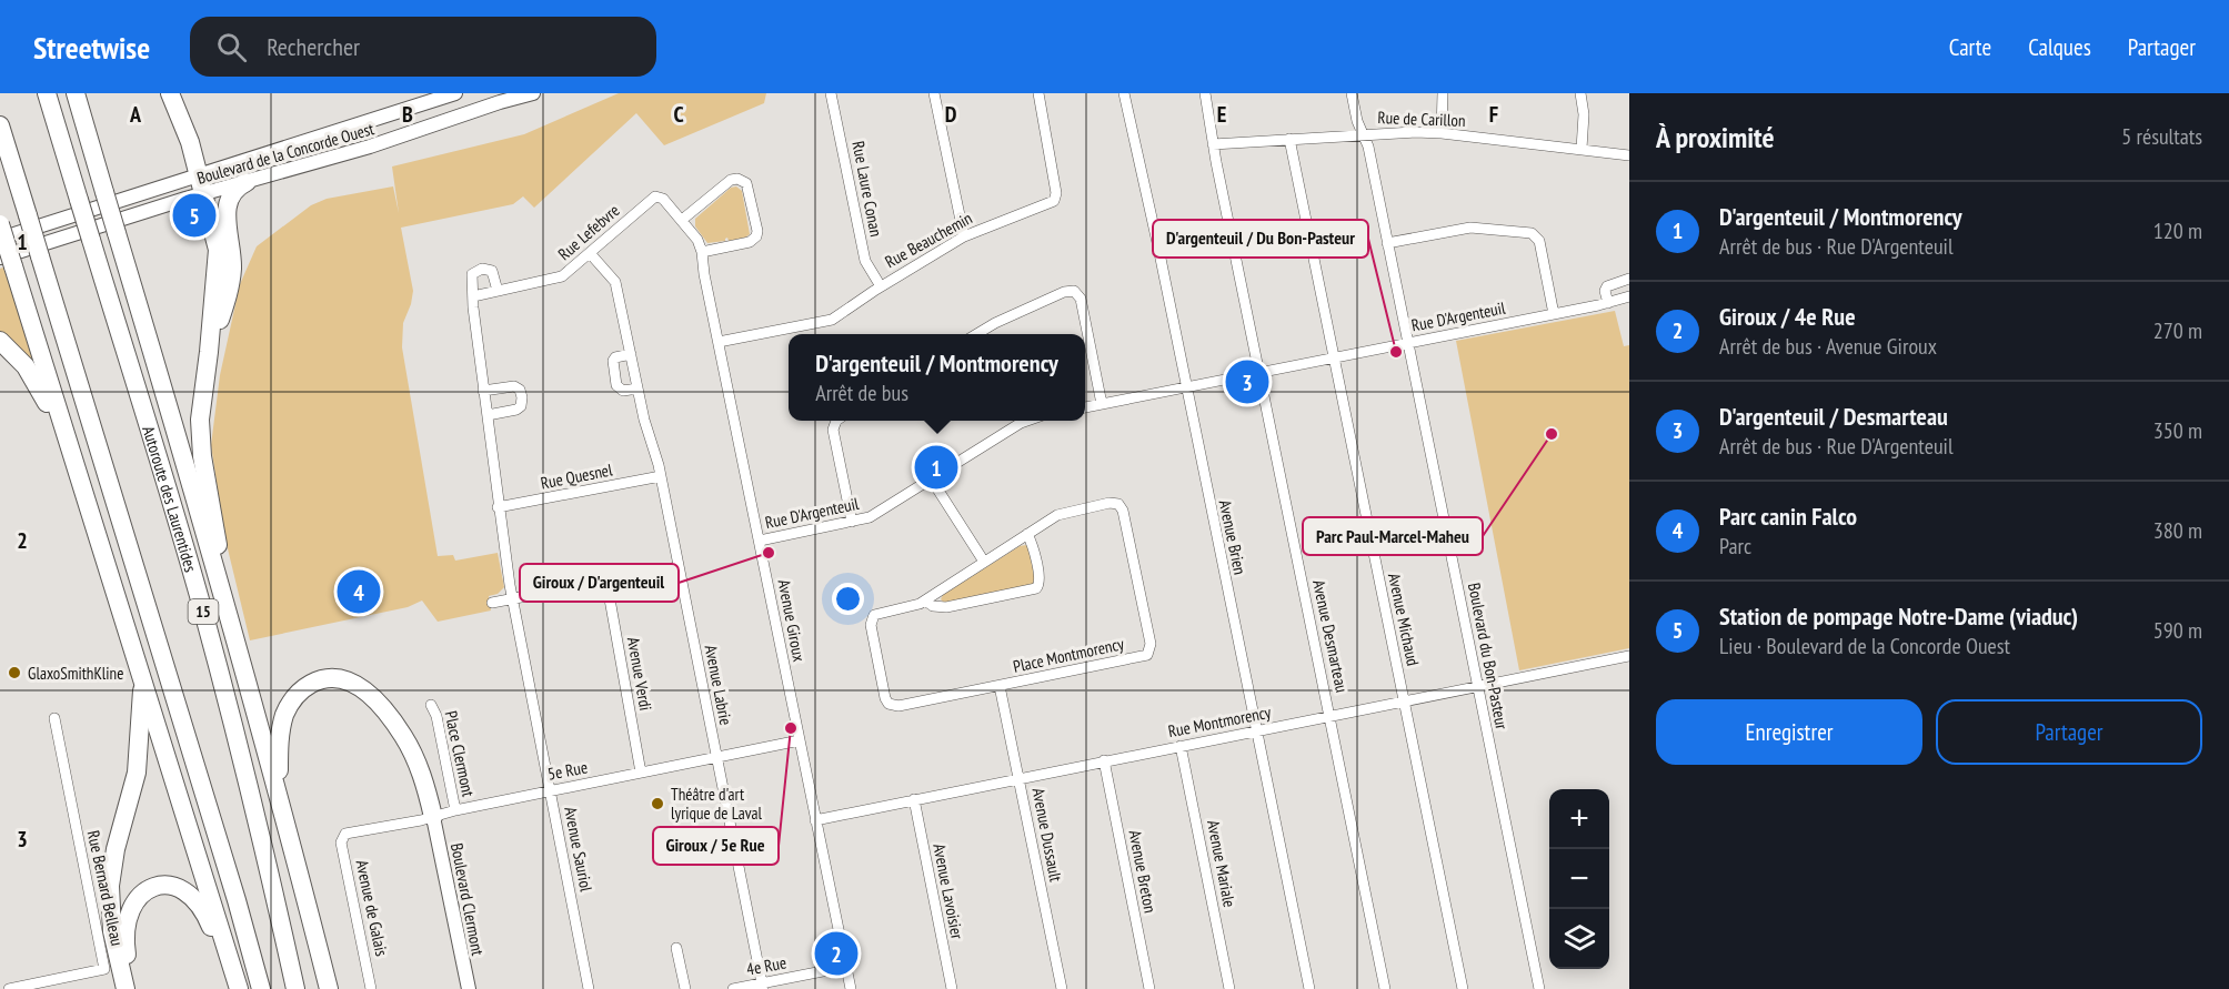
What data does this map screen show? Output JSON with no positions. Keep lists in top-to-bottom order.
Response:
{
  "streets": {
    "highway": ["Autoroute des Laurentides", "15"],
    "street": [
      "Rue de Carillon",
      "Boulevard de la Concorde Ouest",
      "Rue Laure Conan",
      "Rue Lefebvre",
      "Rue Beauchemin",
      "Rue D'Argenteuil",
      "Rue Quesnel",
      "Avenue Brien",
      "Avenue Michaud",
      "Avenue Giroux",
      "Avenue Desmarteau",
      "Place Montmorency",
      "Boulevard du Bon-Pasteur",
      "Avenue Verdi",
      "Avenue Labrie",
      "Rue Montmorency",
      "Place Clermont",
      "5e Rue",
      "Avenue Dussault",
      "Avenue Sauriol",
      "Avenue Mariale",
      "Avenue Breton",
      "Rue Bernard Belleau",
      "Avenue Lavoisier",
      "Boulevard Clermont",
      "Avenue de Galais",
      "4e Rue"
    ]
  },
  "crossings": [
    ["Rue de Carillon", "Avenue Michaud"],
    ["Rue de Carillon", "Avenue Desmarteau"],
    ["Rue de Carillon", "Boulevard du Bon-Pasteur"],
    ["Boulevard de la Concorde Ouest", "Autoroute des Laurentides"],
    ["Rue Laure Conan", "Rue Beauchemin"],
    ["Rue Lefebvre", "Avenue Giroux"],
    ["Rue Lefebvre", "Avenue Labrie"],
    ["Rue Beauchemin", "Avenue Giroux"],
    ["Rue D'Argenteuil", "Avenue Brien"],
    ["Rue D'Argenteuil", "Avenue Michaud"],
    ["Rue D'Argenteuil", "Avenue Giroux"],
    ["Rue D'Argenteuil", "Avenue Desmarteau"],
    ["Rue D'Argenteuil", "Boulevard du Bon-Pasteur"],
    ["Rue Quesnel", "Avenue Labrie"],
    ["Avenue Brien", "Rue Montmorency"],
    ["Avenue Michaud", "Rue Montmorency"],
    ["Avenue Giroux", "Rue Montmorency"],
    ["Avenue Giroux", "5e Rue"],
    ["Avenue Giroux", "4e Rue"],
    ["Avenue Desmarteau", "Rue Montmorency"],
    ["Place Montmorency", "Avenue Dussault"],
    ["Boulevard du Bon-Pasteur", "Rue Montmorency"],
    ["Avenue Verdi", "5e Rue"],
    ["Avenue Labrie", "5e Rue"],
    ["Avenue Labrie", "4e Rue"],
    ["Rue Montmorency", "Avenue Dussault"],
    ["Rue Montmorency", "Avenue Mariale"],
    ["Rue Montmorency", "Avenue Breton"],
    ["Rue Montmorency", "Avenue Lavoisier"],
    ["Place Clermont", "5e Rue"],
    ["5e Rue", "Avenue Sauriol"],
    ["5e Rue", "Boulevard Clermont"],
    ["5e Rue", "Avenue de Galais"]
  ],
  "places": [
    "D'argenteuil / Du Bon-Pasteur",
    "Parc Paul-Marcel-Maheu",
    "Giroux / D'argenteuil",
    "GlaxoSmithKline",
    "Giroux / 5e Rue",
    "Théâtre d'art lyrique de Laval"
  ],
  "page": {
    "header": "Streetwise",
    "search": "Rechercher",
    "nav": ["Carte", "Calques", "Partager"],
    "heading": ["À proximité", "5 résultats"],
    "list": [
      {
        "mark": "1",
        "name": "D'argenteuil / Montmorency",
        "note": "Arrêt de bus · Rue D'Argenteuil",
        "value": "120 m"
      },
      {
        "mark": "2",
        "name": "Giroux / 4e Rue",
        "note": "Arrêt de bus · Avenue Giroux",
        "value": "270 m"
      },
      {
        "mark": "3",
        "name": "D'argenteuil / Desmarteau",
        "note": "Arrêt de bus · Rue D'Argenteuil",
        "value": "350 m"
      },
      {
        "mark": "4",
        "name": "Parc canin Falco",
        "note": "Parc",
        "value": "380 m"
      },
      {
        "mark": "5",
        "name": "Station de pompage Notre-Dame (viaduc)",
        "note": "Lieu · Boulevard de la Concorde Ouest",
        "value": "590 m"
      }
    ],
    "pins": [
      "5",
      "3",
      "1",
      "4",
      "2"
    ],
    "popup": ["D'argenteuil / Montmorency", "Arrêt de bus"],
    "buttons": ["Enregistrer", "Partager"],
    "map_buttons": ["+", "−"]
  },
  "grid": {
    "columns": [
      "A",
      "B",
      "C",
      "D",
      "E",
      "F"
    ],
    "rows": ["1", "2", "3"]
  }
}
